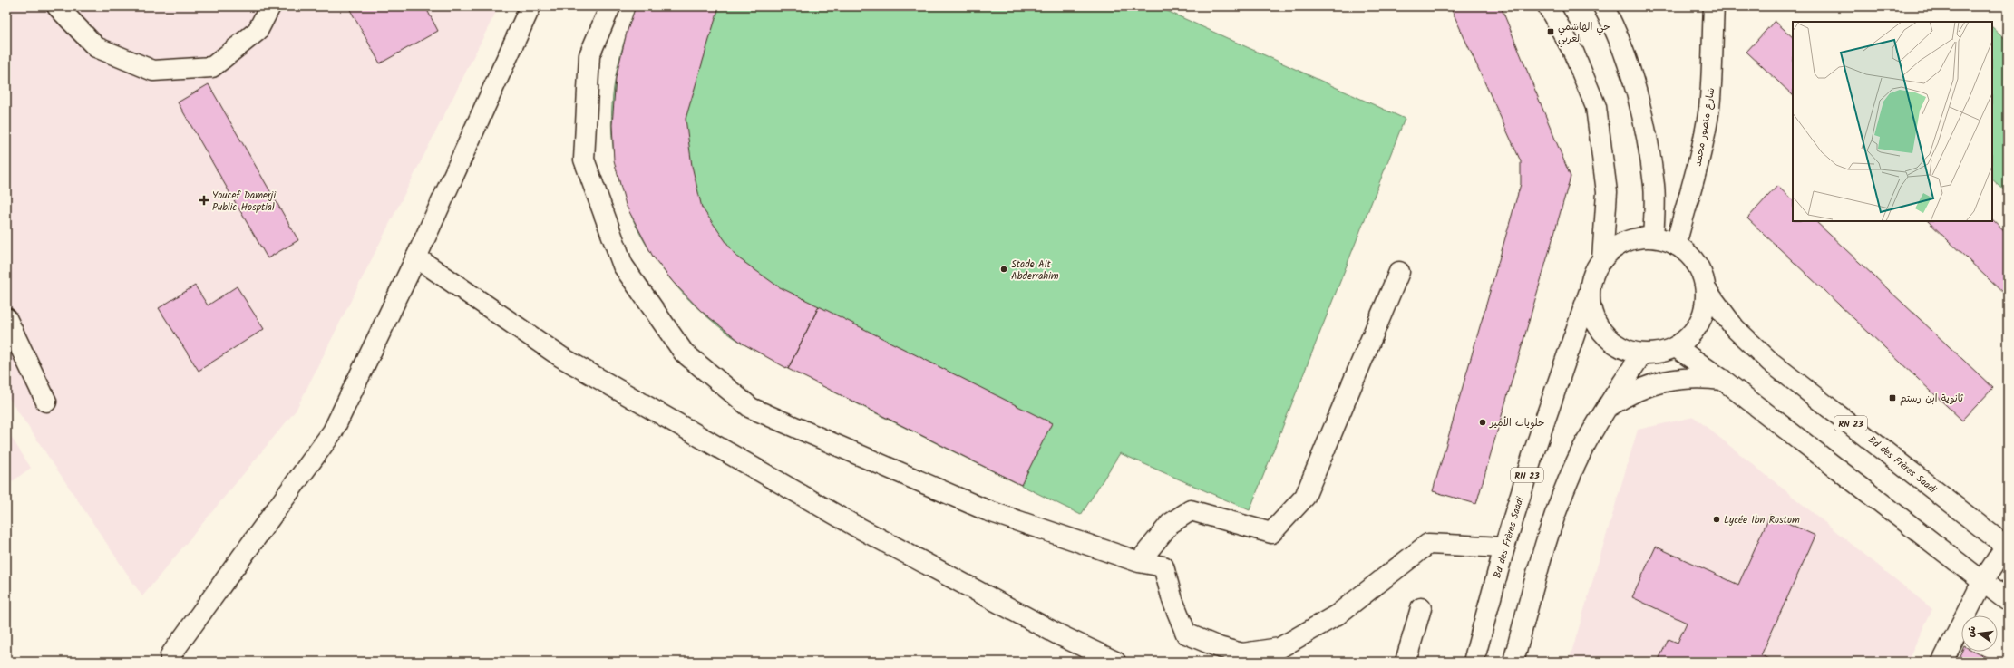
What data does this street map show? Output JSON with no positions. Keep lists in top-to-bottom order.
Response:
{
  "streets": {
    "main road": ["شارع منصور محمد", "RN 23", "Bd des Frères Saadi"]
  },
  "crossings": [
    ["شارع منصور محمد", "Bd des Frères Saadi"]
  ],
  "places": {
    "transit": ["حي الهاشمي العربي", "ثانوية ابن رستم"],
    "health": ["Youcef Damerji Public Hosptial"],
    "other": ["Stade Ait Abderrahim", "حلويات الأمير", "Lycée Ibn Rostom"]
  },
  "north": "left"
}
